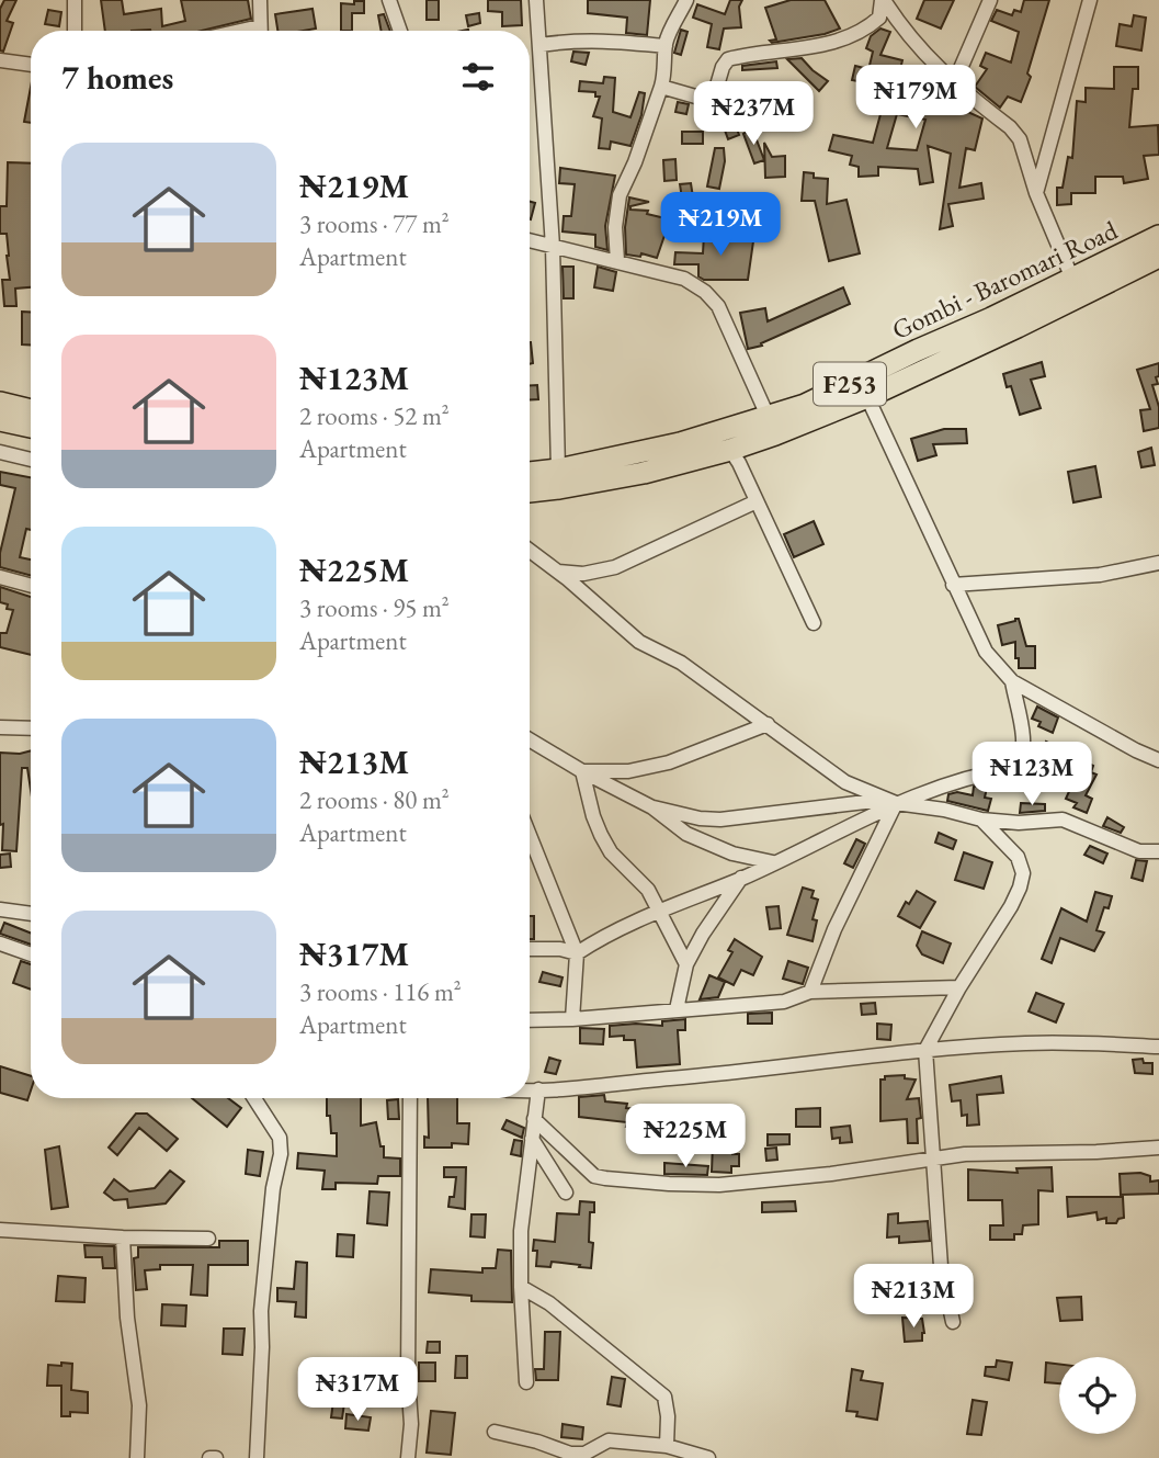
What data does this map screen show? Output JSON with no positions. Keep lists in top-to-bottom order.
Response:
{
  "streets": {
    "main road": ["Gombi - Baromari Road", "F253"]
  },
  "page": {
    "heading": "7 homes",
    "price": [
      "₦179M",
      "₦237M",
      "₦219M",
      "₦123M",
      "₦225M",
      "₦213M",
      "₦317M"
    ],
    "list": [
      {
        "name": "₦219M",
        "note": "3 rooms · 77 m² · Apartment"
      },
      {
        "name": "₦123M",
        "note": "2 rooms · 52 m² · Apartment"
      },
      {
        "name": "₦225M",
        "note": "3 rooms · 95 m² · Apartment"
      },
      {
        "name": "₦213M",
        "note": "2 rooms · 80 m² · Apartment"
      },
      {
        "name": "₦317M",
        "note": "3 rooms · 116 m² · Apartment"
      }
    ]
  }
}
